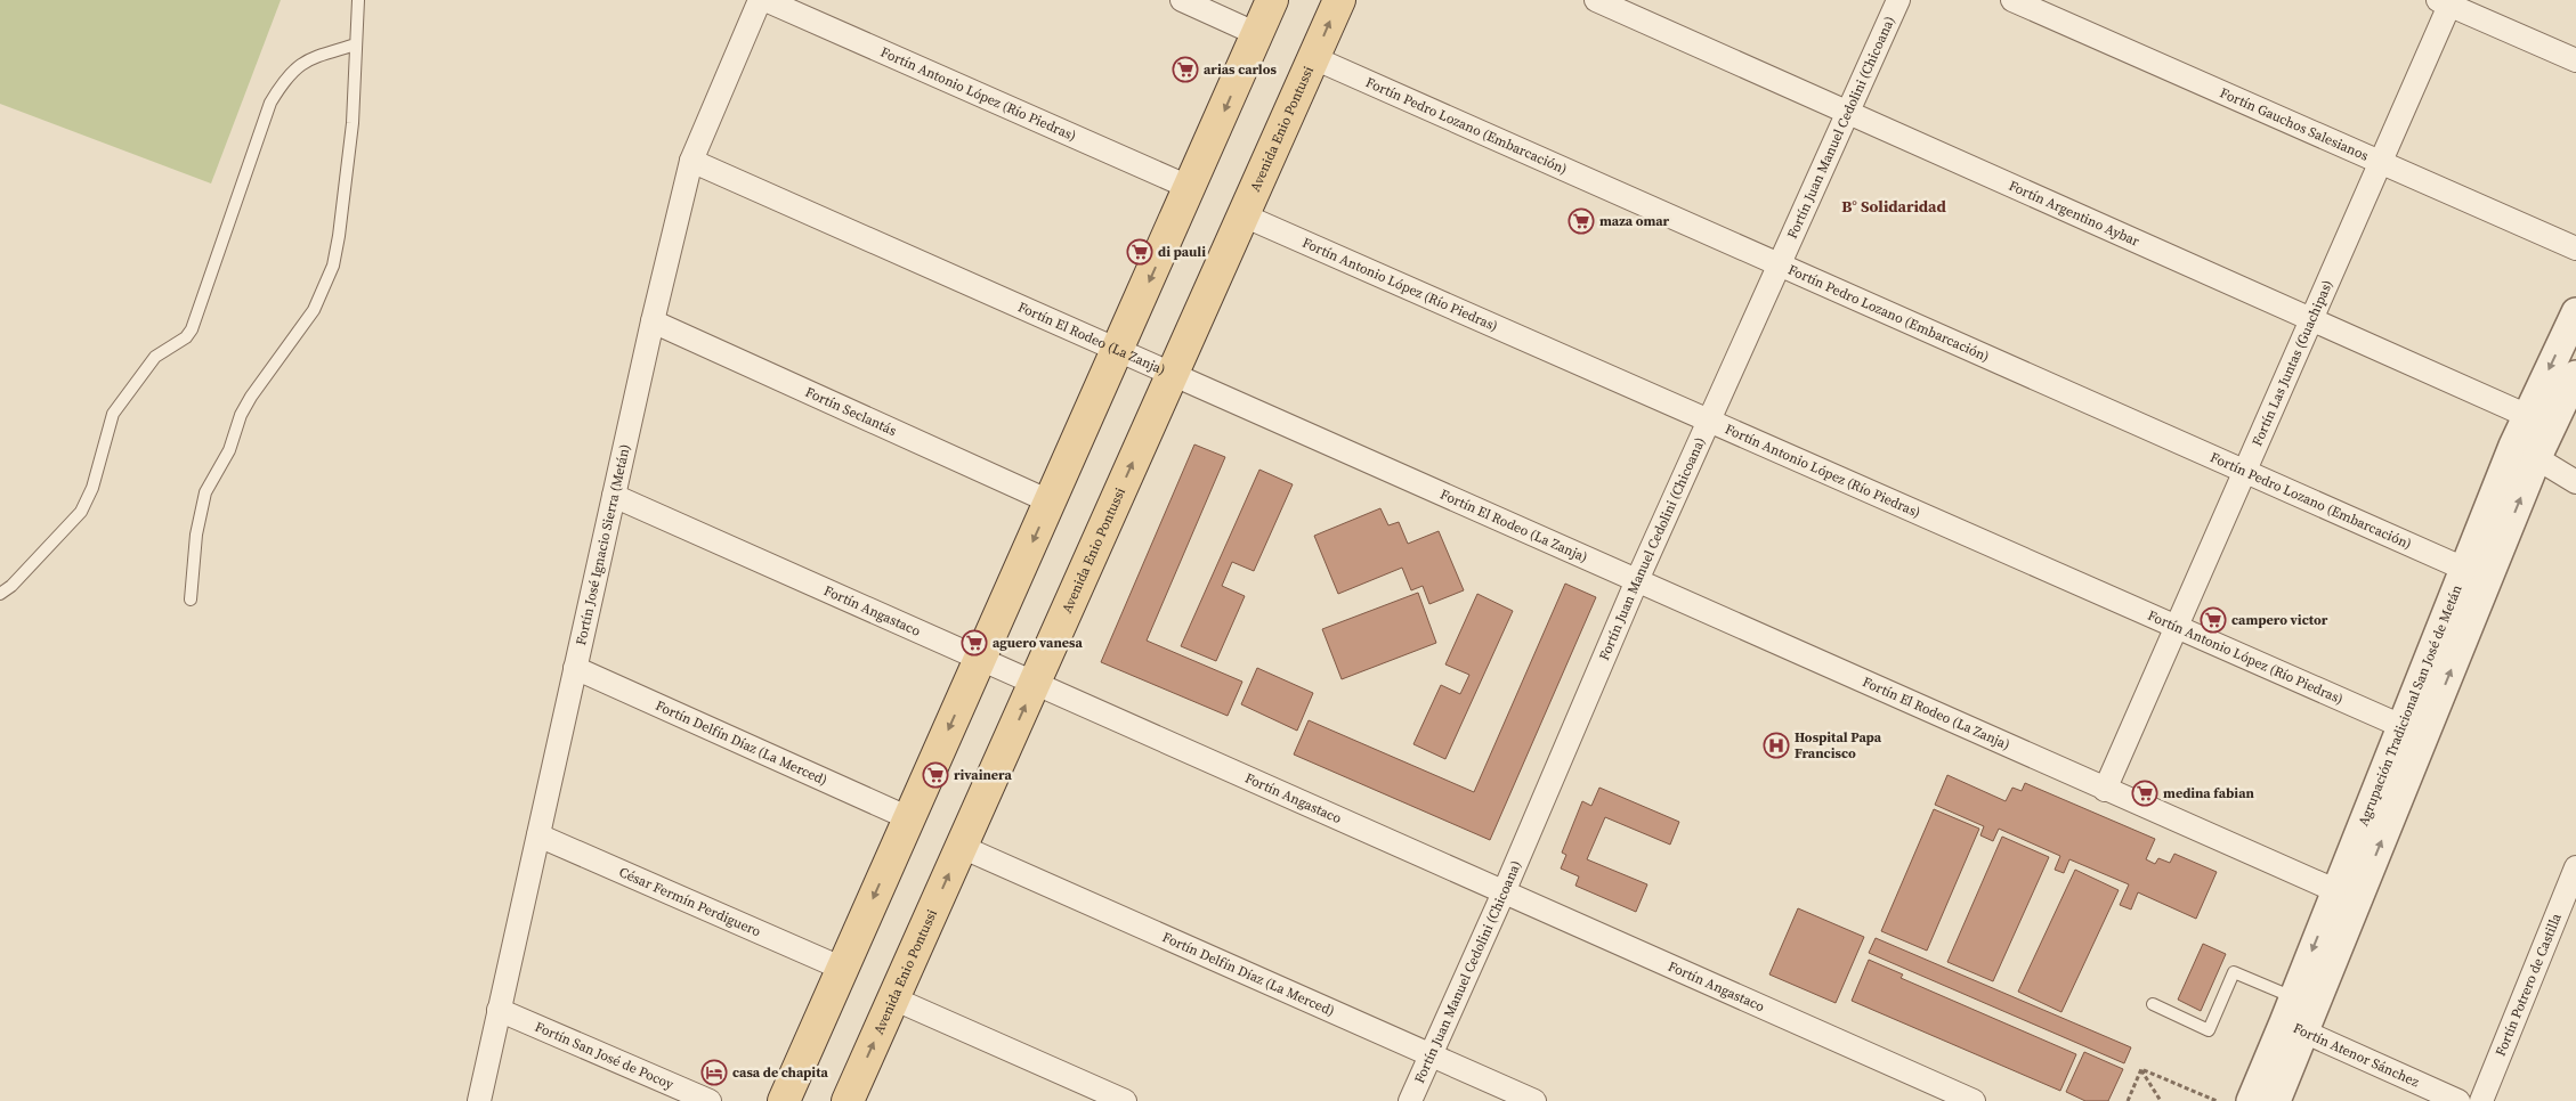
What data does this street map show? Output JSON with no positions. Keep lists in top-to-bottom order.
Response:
{
  "streets": {
    "main road": ["Avenida Enio Pontussi"],
    "street": [
      "Fortín Antonio López (Río Piedras)",
      "Fortín Gauchos Salesianos",
      "Fortín Pedro Lozano (Embarcación)",
      "Fortín Juan Manuel Cedolini (Chicoana)",
      "Fortín Argentino Aybar",
      "Fortín El Rodeo (La Zanja)",
      "Fortín Las Juntas (Guachipas)",
      "Fortín Seclantás",
      "Fortín José Ignacio Sierra (Metán)",
      "Fortín Angastaco",
      "Agrupación Tradicional San José de Metán",
      "Fortín Delfín Díaz (La Merced)",
      "César Fermín Perdiguero",
      "Fortín Potrero de Castilla",
      "Fortín Atenor Sánchez",
      "Fortín San José de Pocoy"
    ]
  },
  "crossings": [
    ["Fortín Antonio López (Río Piedras)", "Avenida Enio Pontussi"],
    ["Fortín Antonio López (Río Piedras)", "Fortín Juan Manuel Cedolini (Chicoana)"],
    ["Fortín Antonio López (Río Piedras)", "Fortín Las Juntas (Guachipas)"],
    ["Fortín Antonio López (Río Piedras)", "Agrupación Tradicional San José de Metán"],
    ["Fortín Gauchos Salesianos", "Fortín Las Juntas (Guachipas)"],
    ["Fortín Pedro Lozano (Embarcación)", "Avenida Enio Pontussi"],
    ["Fortín Pedro Lozano (Embarcación)", "Fortín Juan Manuel Cedolini (Chicoana)"],
    ["Fortín Pedro Lozano (Embarcación)", "Fortín Las Juntas (Guachipas)"],
    ["Fortín Pedro Lozano (Embarcación)", "Agrupación Tradicional San José de Metán"],
    ["Avenida Enio Pontussi", "Fortín El Rodeo (La Zanja)"],
    ["Avenida Enio Pontussi", "Fortín Angastaco"],
    ["Avenida Enio Pontussi", "Fortín Delfín Díaz (La Merced)"],
    ["Fortín Juan Manuel Cedolini (Chicoana)", "Fortín Argentino Aybar"],
    ["Fortín Juan Manuel Cedolini (Chicoana)", "Fortín El Rodeo (La Zanja)"],
    ["Fortín Juan Manuel Cedolini (Chicoana)", "Fortín Angastaco"],
    ["Fortín Juan Manuel Cedolini (Chicoana)", "Fortín Delfín Díaz (La Merced)"],
    ["Fortín Argentino Aybar", "Fortín Las Juntas (Guachipas)"],
    ["Fortín Argentino Aybar", "Agrupación Tradicional San José de Metán"],
    ["Fortín El Rodeo (La Zanja)", "Fortín Las Juntas (Guachipas)"],
    ["Fortín El Rodeo (La Zanja)", "Fortín José Ignacio Sierra (Metán)"],
    ["Fortín El Rodeo (La Zanja)", "Agrupación Tradicional San José de Metán"],
    ["Fortín Seclantás", "Fortín José Ignacio Sierra (Metán)"],
    ["Fortín José Ignacio Sierra (Metán)", "Fortín Angastaco"],
    ["Fortín José Ignacio Sierra (Metán)", "Fortín Delfín Díaz (La Merced)"],
    ["Fortín José Ignacio Sierra (Metán)", "César Fermín Perdiguero"],
    ["Fortín José Ignacio Sierra (Metán)", "Fortín San José de Pocoy"],
    ["Agrupación Tradicional San José de Metán", "Fortín Atenor Sánchez"]
  ],
  "districts": ["B° Solidaridad"],
  "places": {
    "supermarket": [
      "arias carlos",
      "maza omar",
      "di pauli",
      "campero victor",
      "aguero vanesa",
      "rivainera",
      "medina fabian"
    ],
    "hospital": ["Hospital Papa Francisco"],
    "hotel": ["casa de chapita"]
  }
}
